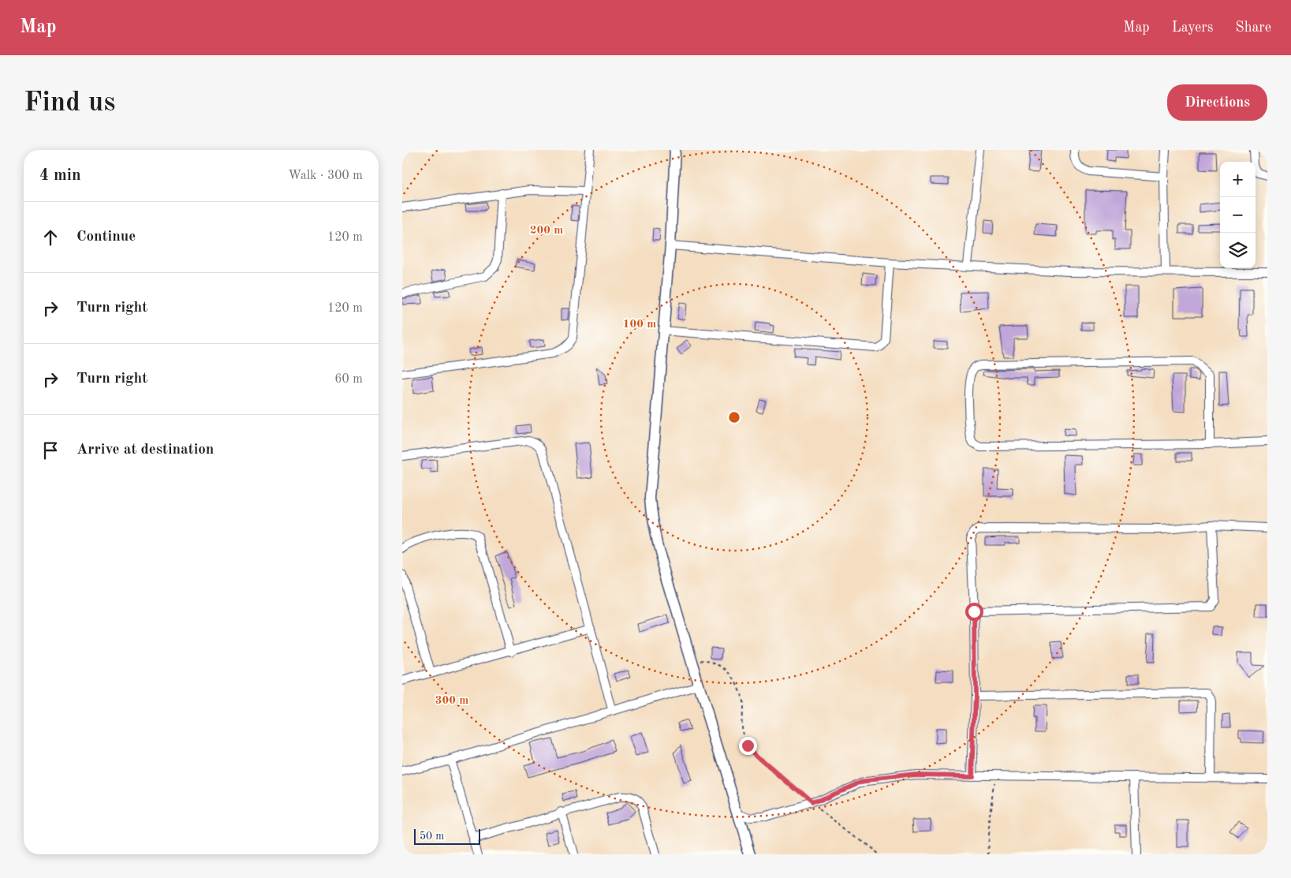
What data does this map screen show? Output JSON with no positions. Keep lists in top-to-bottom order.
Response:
{
  "scale_bar": "50 m",
  "page": {
    "header": "Map",
    "nav": ["Map", "Layers", "Share"],
    "buttons": "Directions",
    "title": "Find us",
    "heading": ["4 min", "Walk · 300 m"],
    "map_buttons": ["+", "−"],
    "list": [
      ["Continue", "120 m"],
      ["Turn right", "120 m"],
      ["Turn right", "60 m"],
      "Arrive at destination"
    ],
    "scale": "50 m"
  },
  "rings": ["200 m", "100 m", "300 m"]
}
